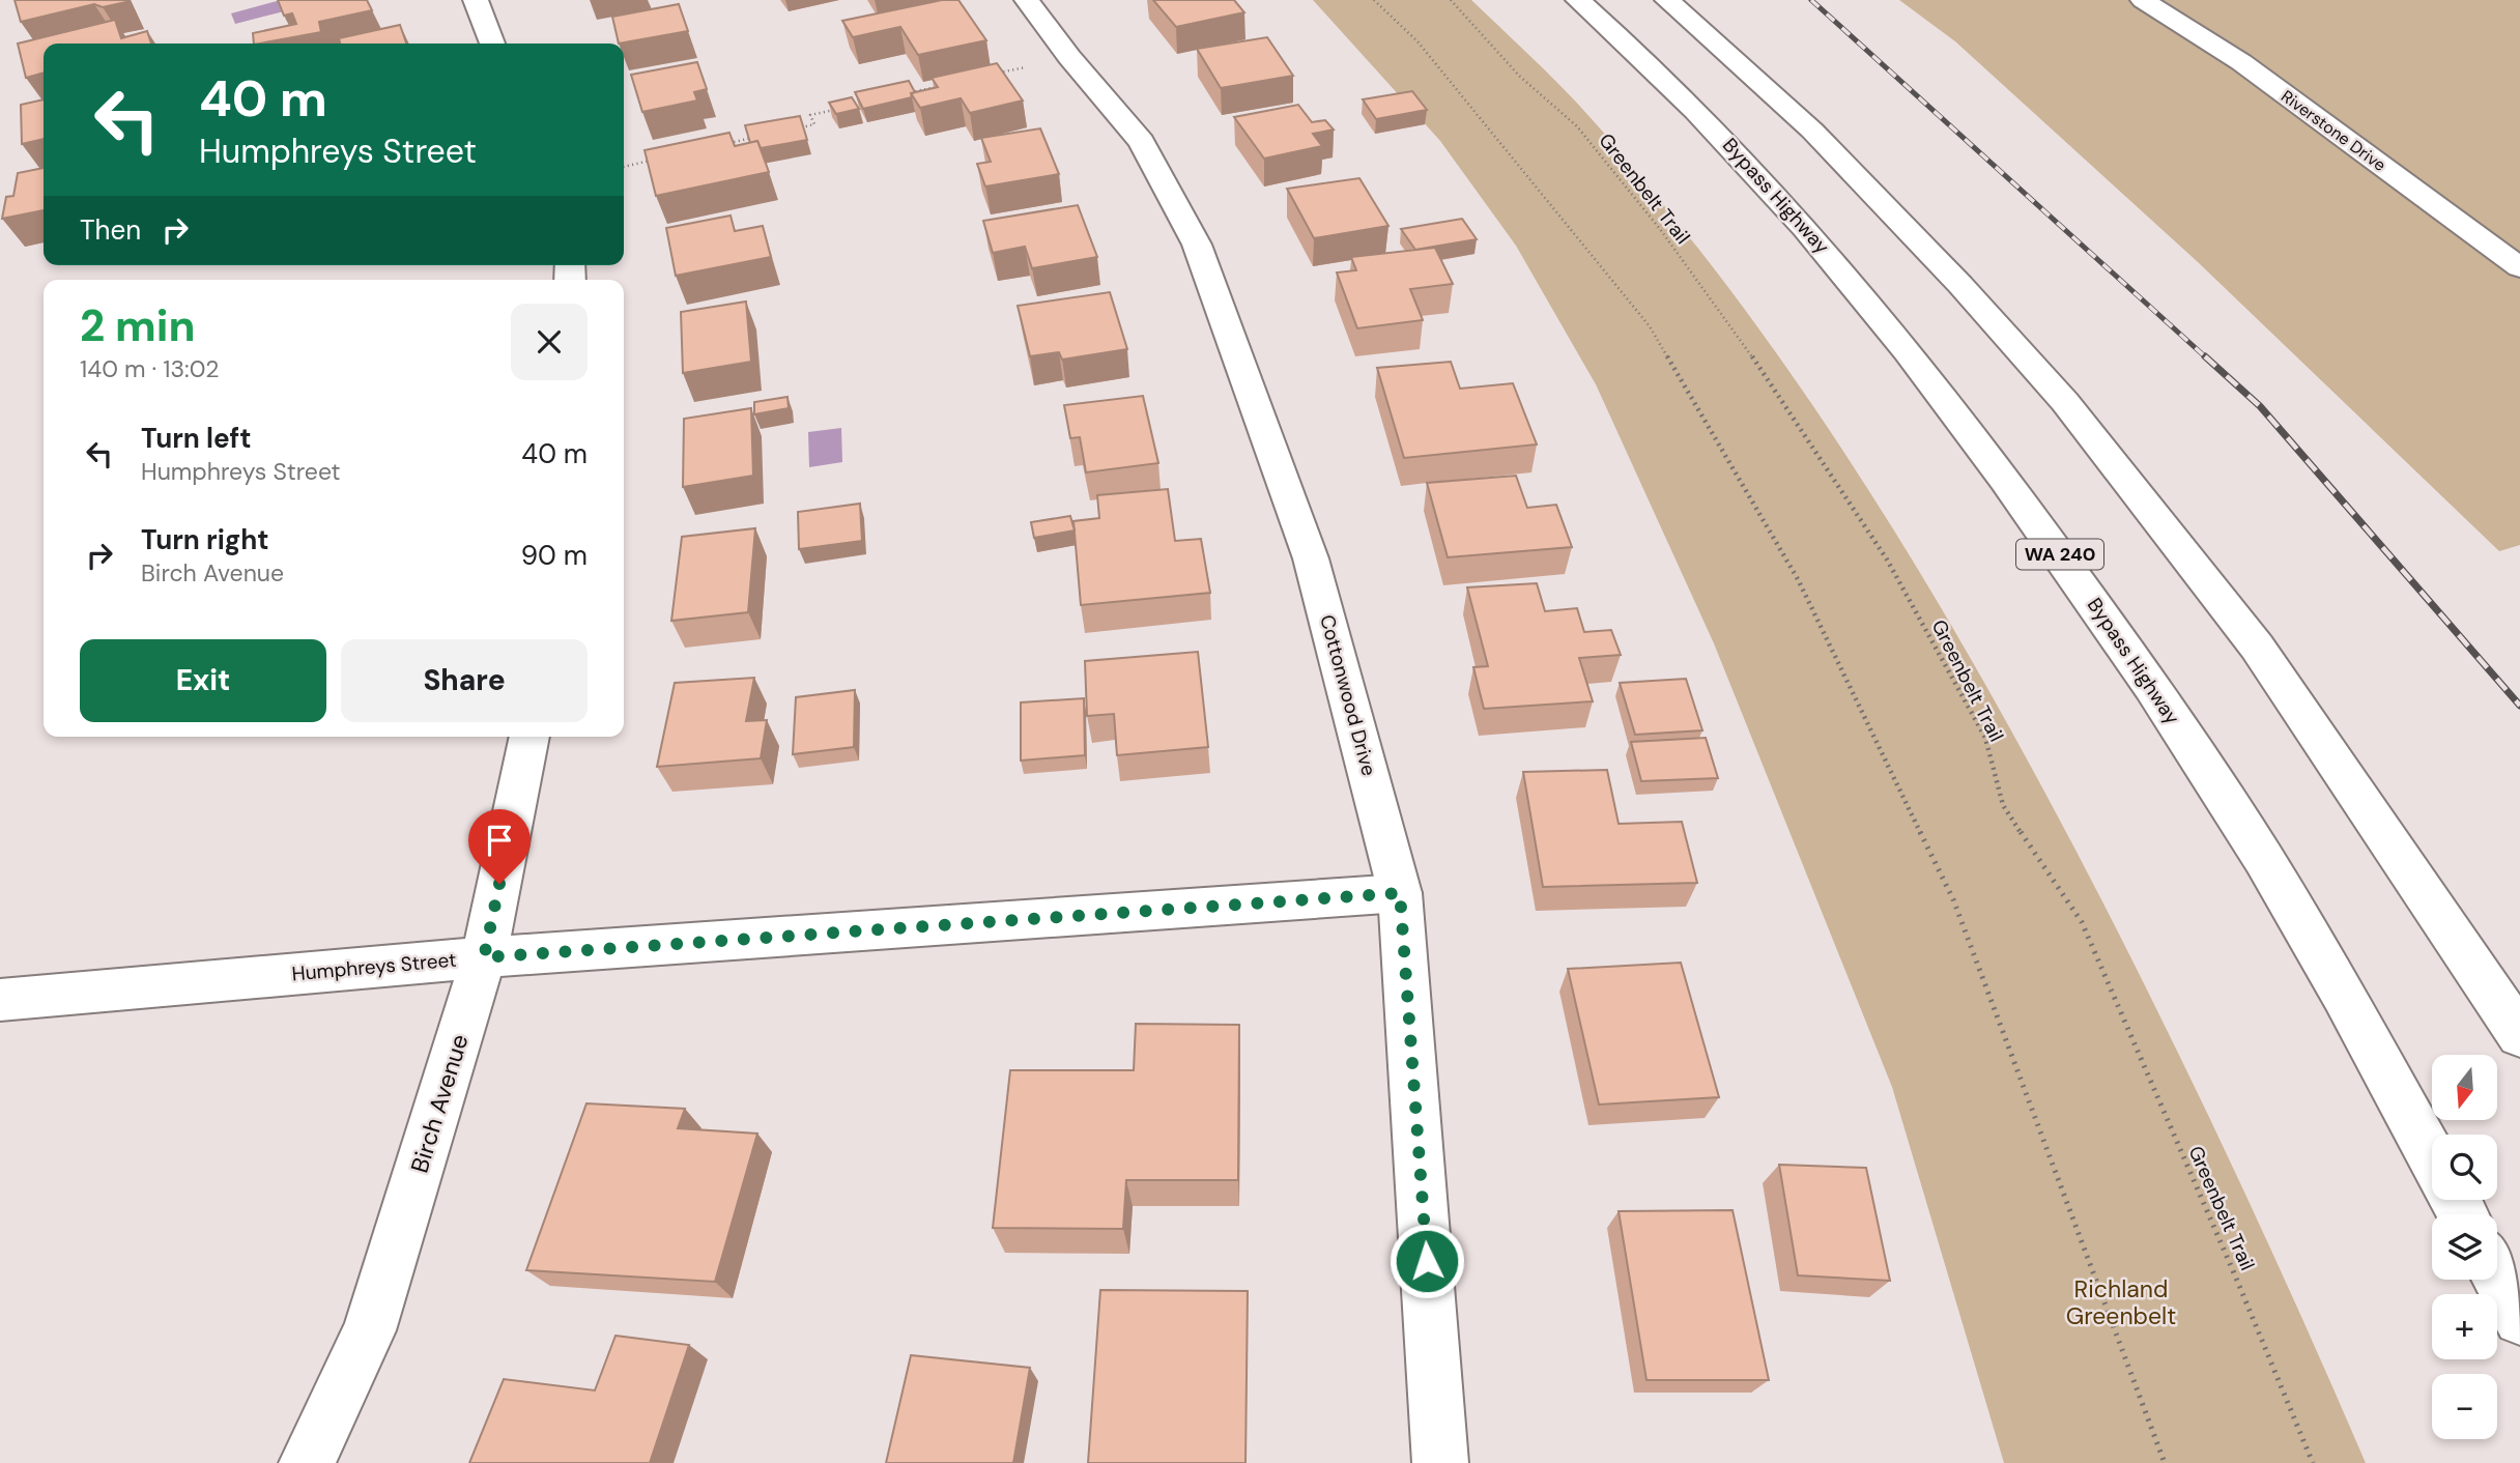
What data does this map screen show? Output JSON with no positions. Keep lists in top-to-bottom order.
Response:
{
  "streets": {
    "main road": [
      "Riverstone Drive",
      "Bypass Highway",
      "WA 240",
      "Cottonwood Drive",
      "Humphreys Street",
      "Birch Avenue"
    ],
    "path": ["Greenbelt Trail"]
  },
  "crossings": [
    ["Cottonwood Drive", "Humphreys Street"],
    ["Humphreys Street", "Birch Avenue"]
  ],
  "parks": ["Richland Greenbelt"],
  "north": "bottom",
  "page": {
    "turn": ["40 m", "Humphreys Street"],
    "then": "Then",
    "heading": ["2 min", "140 m · 13:02"],
    "list": [
      {
        "name": "Turn left",
        "note": "Humphreys Street",
        "value": "40 m"
      },
      {
        "name": "Turn right",
        "note": "Birch Avenue",
        "value": "90 m"
      }
    ],
    "buttons": ["Exit", "Share"],
    "map_buttons": ["+", "−"]
  }
}
